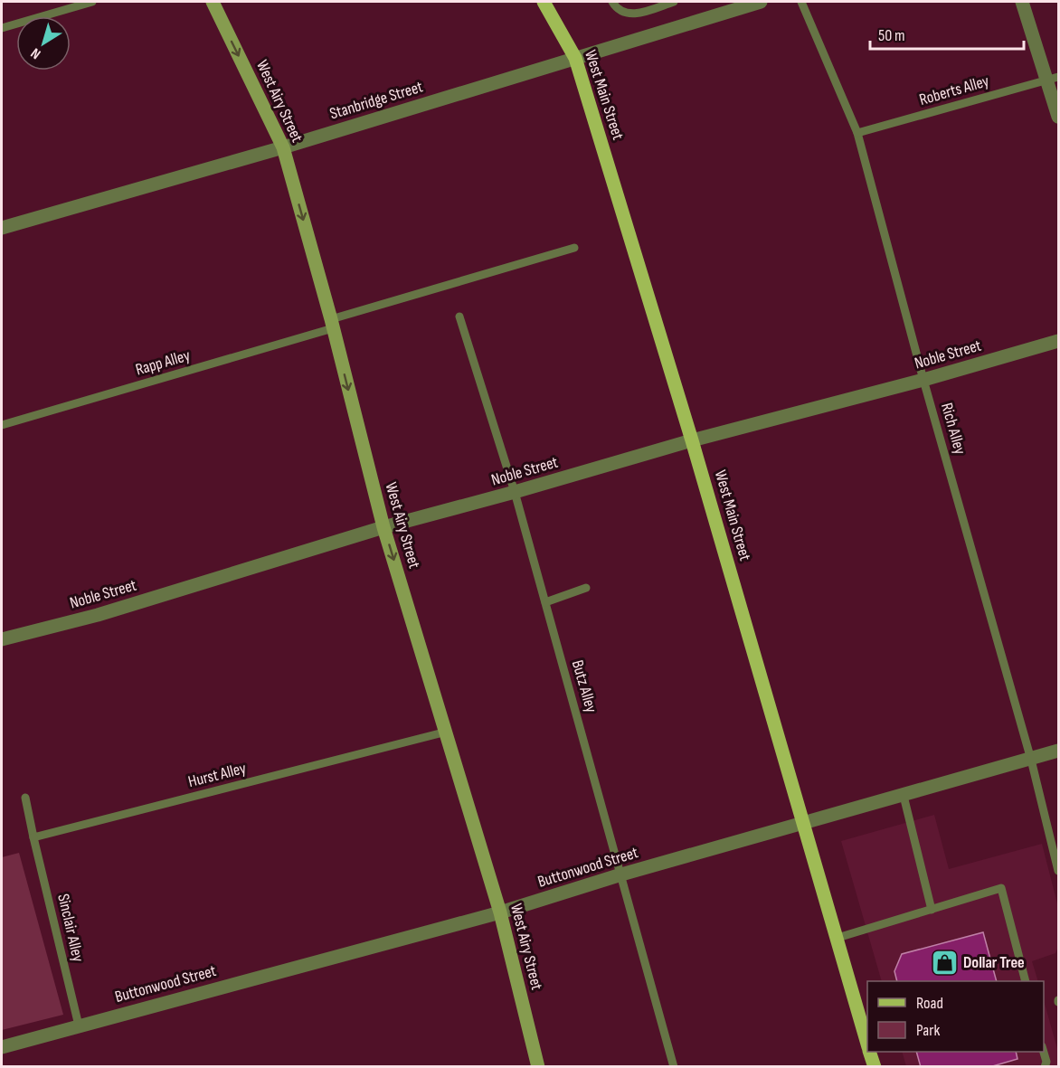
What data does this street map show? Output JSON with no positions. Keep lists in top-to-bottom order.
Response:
{
  "streets": {
    "main road": ["West Main Street", "West Airy Street"],
    "street": ["Stanbridge Street", "Noble Street", "Buttonwood Street"],
    "lane": [
      "Roberts Alley",
      "Rapp Alley",
      "Rich Alley",
      "Butz Alley",
      "Hurst Alley",
      "Sinclair Alley"
    ]
  },
  "crossings": [
    ["Roberts Alley", "Rich Alley"],
    ["West Main Street", "Stanbridge Street"],
    ["West Main Street", "Noble Street"],
    ["West Main Street", "Buttonwood Street"],
    ["Stanbridge Street", "West Airy Street"],
    ["West Airy Street", "Noble Street"],
    ["West Airy Street", "Rapp Alley"],
    ["West Airy Street", "Hurst Alley"],
    ["West Airy Street", "Buttonwood Street"],
    ["Noble Street", "Rich Alley"],
    ["Noble Street", "Butz Alley"],
    ["Rich Alley", "Buttonwood Street"],
    ["Butz Alley", "Buttonwood Street"],
    ["Hurst Alley", "Sinclair Alley"],
    ["Buttonwood Street", "Sinclair Alley"]
  ],
  "one_way": ["West Airy Street"],
  "places": {
    "shop": ["Dollar Tree"]
  },
  "legend": ["Road", "Park"],
  "scale_bar": "50 m",
  "north": "bottom left"
}
